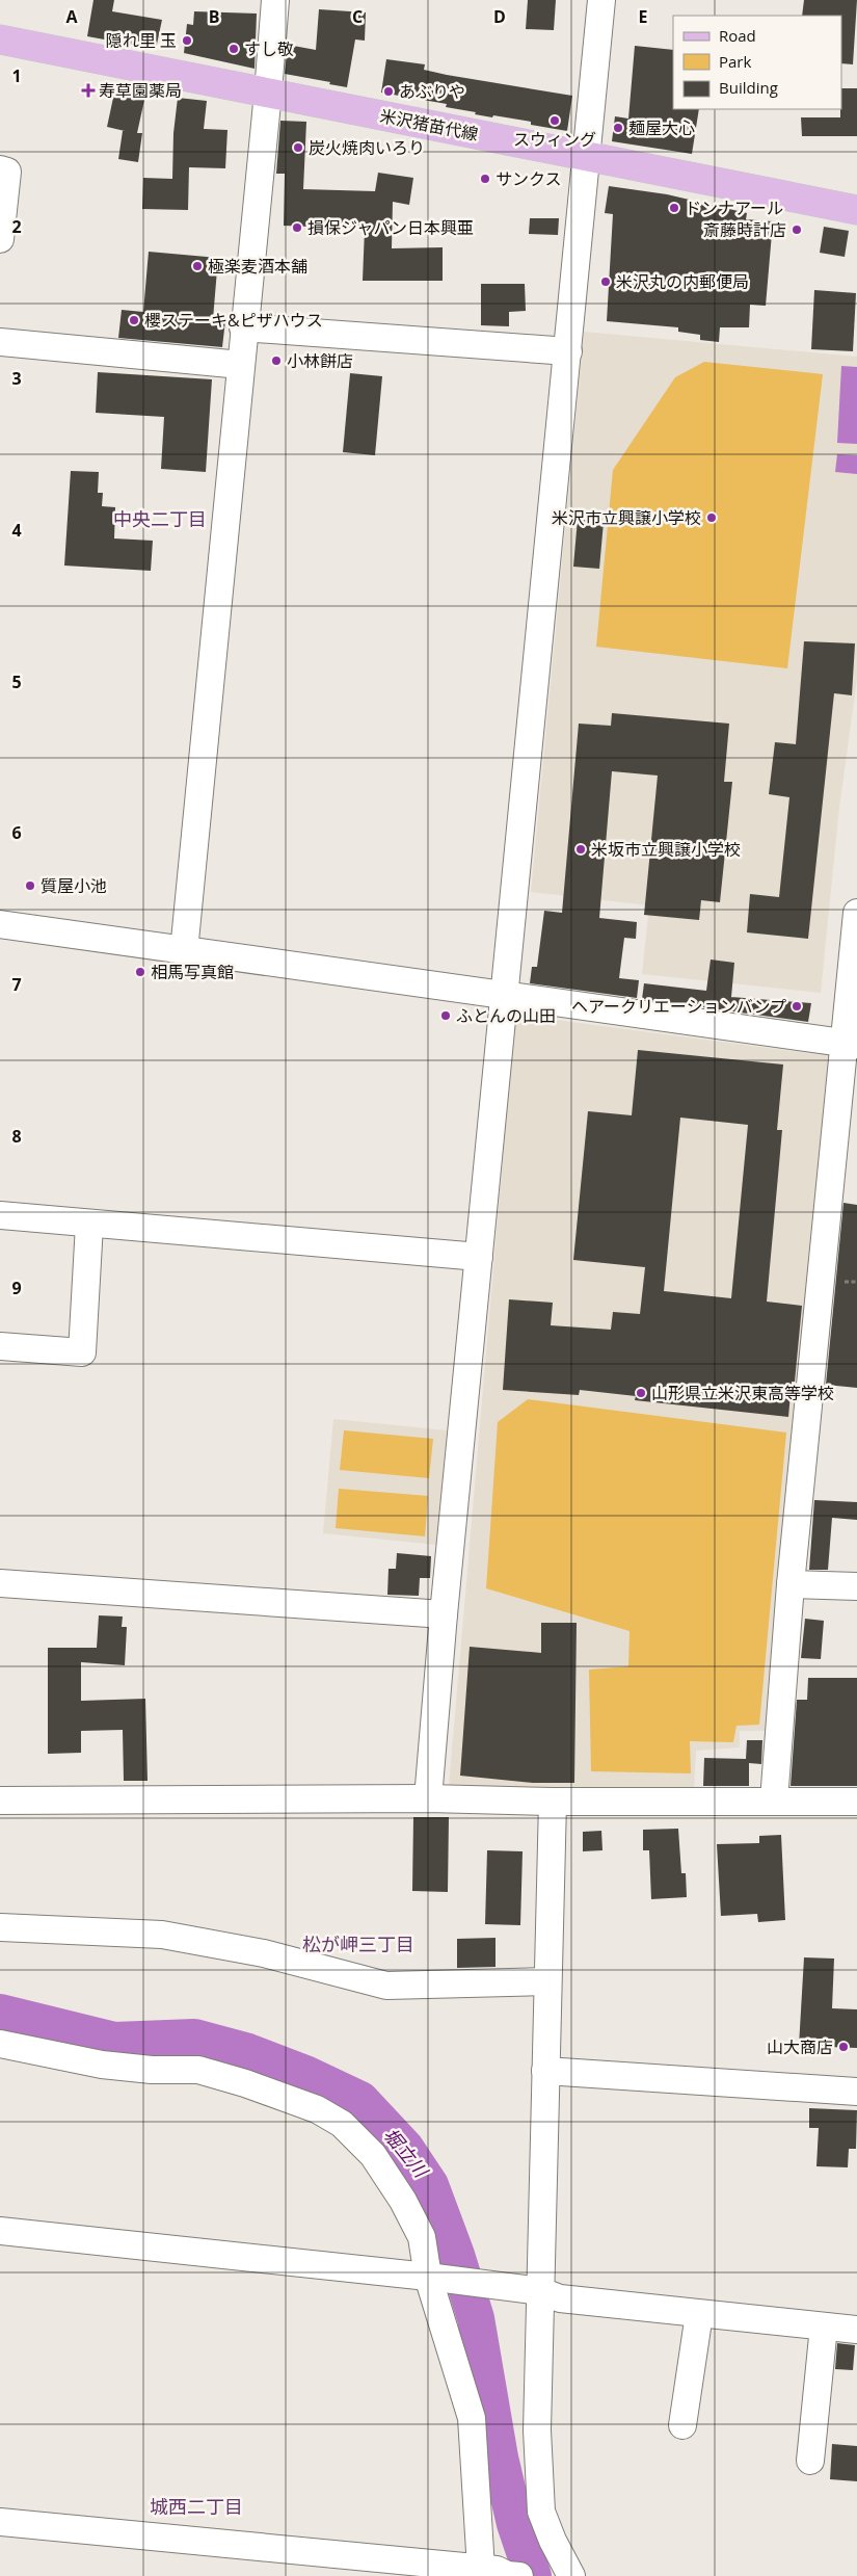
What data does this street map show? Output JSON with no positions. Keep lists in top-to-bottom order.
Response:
{
  "streets": {
    "main road": ["米沢猪苗代線"]
  },
  "districts": ["中央二丁目", "松が岬三丁目", "城西二丁目"],
  "water": ["堀立川"],
  "places": {
    "other": [
      "隠れ里 玉",
      "すし敬",
      "あぶりや",
      "スウィング",
      "麺屋大心",
      "炭火焼肉いろり",
      "サンクス",
      "ドンナアール",
      "損保ジャパン日本興亜",
      "斎藤時計店",
      "極楽麦酒本舗",
      "米沢丸の内郵便局",
      "櫻ステーキ&ピザハウス",
      "小林餅店",
      "米沢市立興譲小学校",
      "米坂市立興譲小学校",
      "質屋小池",
      "相馬写真館",
      "ヘアークリエーションバンプ",
      "ふとんの山田",
      "山形県立米沢東高等学校",
      "山大商店"
    ],
    "health": ["寿草園薬局"]
  },
  "legend": ["Road", "Park", "Building"],
  "grid": {
    "columns": [
      "A",
      "B",
      "C",
      "D",
      "E"
    ],
    "rows": [
      "1",
      "2",
      "3",
      "4",
      "5",
      "6",
      "7",
      "8",
      "9"
    ]
  }
}
